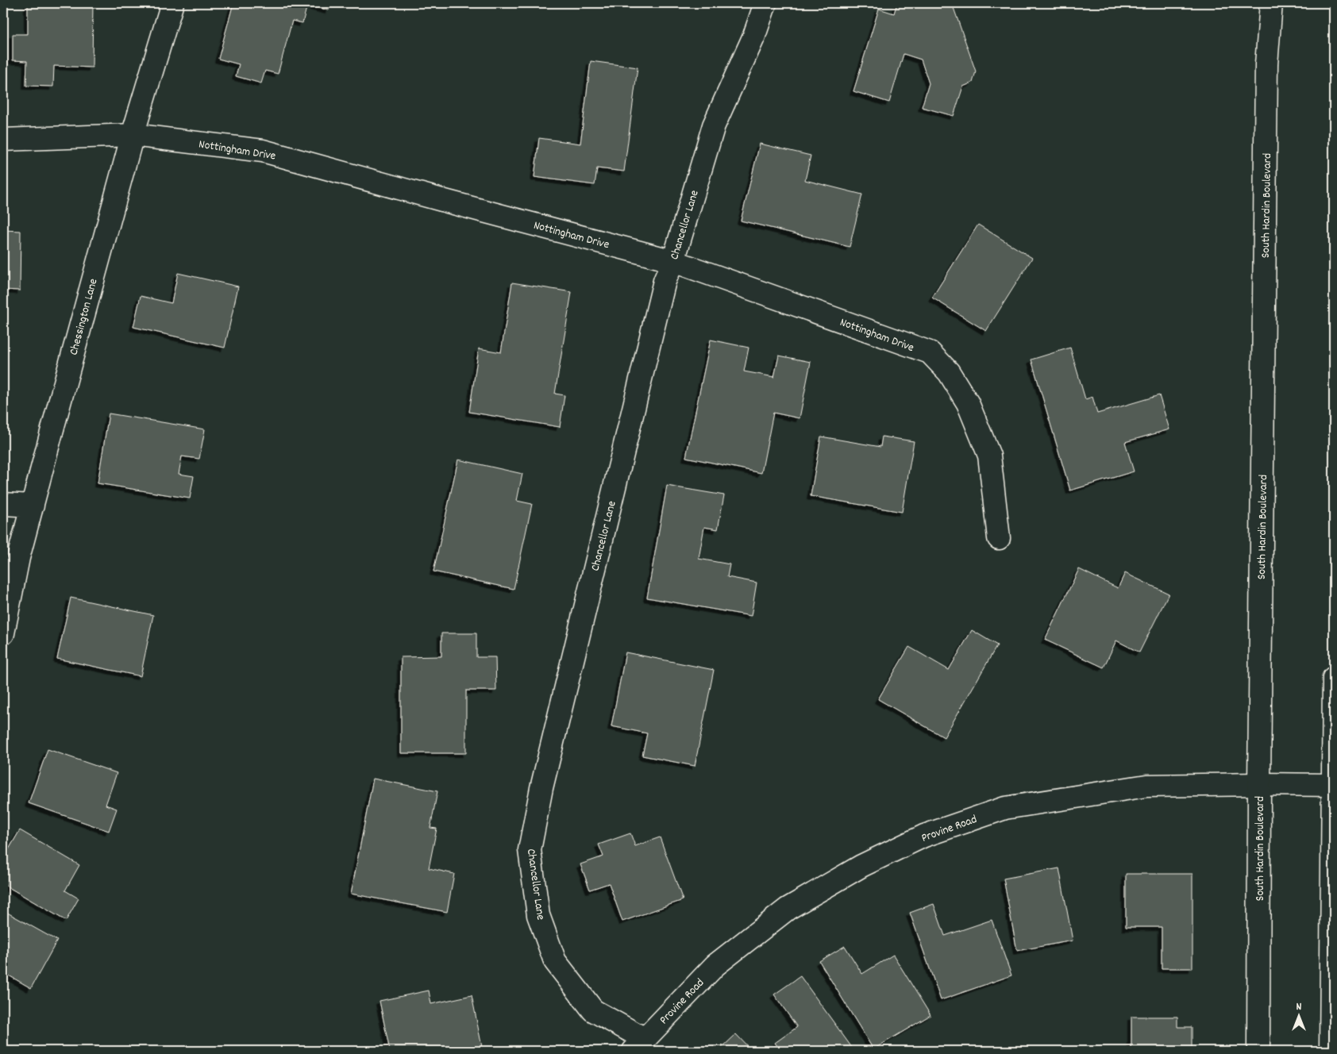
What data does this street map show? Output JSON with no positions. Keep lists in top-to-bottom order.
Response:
{
  "streets": {
    "street": [
      "Nottingham Drive",
      "South Hardin Boulevard",
      "Chancellor Lane",
      "Chessington Lane",
      "Provine Road"
    ]
  },
  "crossings": [
    ["Nottingham Drive", "Chancellor Lane"],
    ["Nottingham Drive", "Chessington Lane"],
    ["South Hardin Boulevard", "Provine Road"],
    ["Chancellor Lane", "Provine Road"]
  ],
  "north": "top"
}
